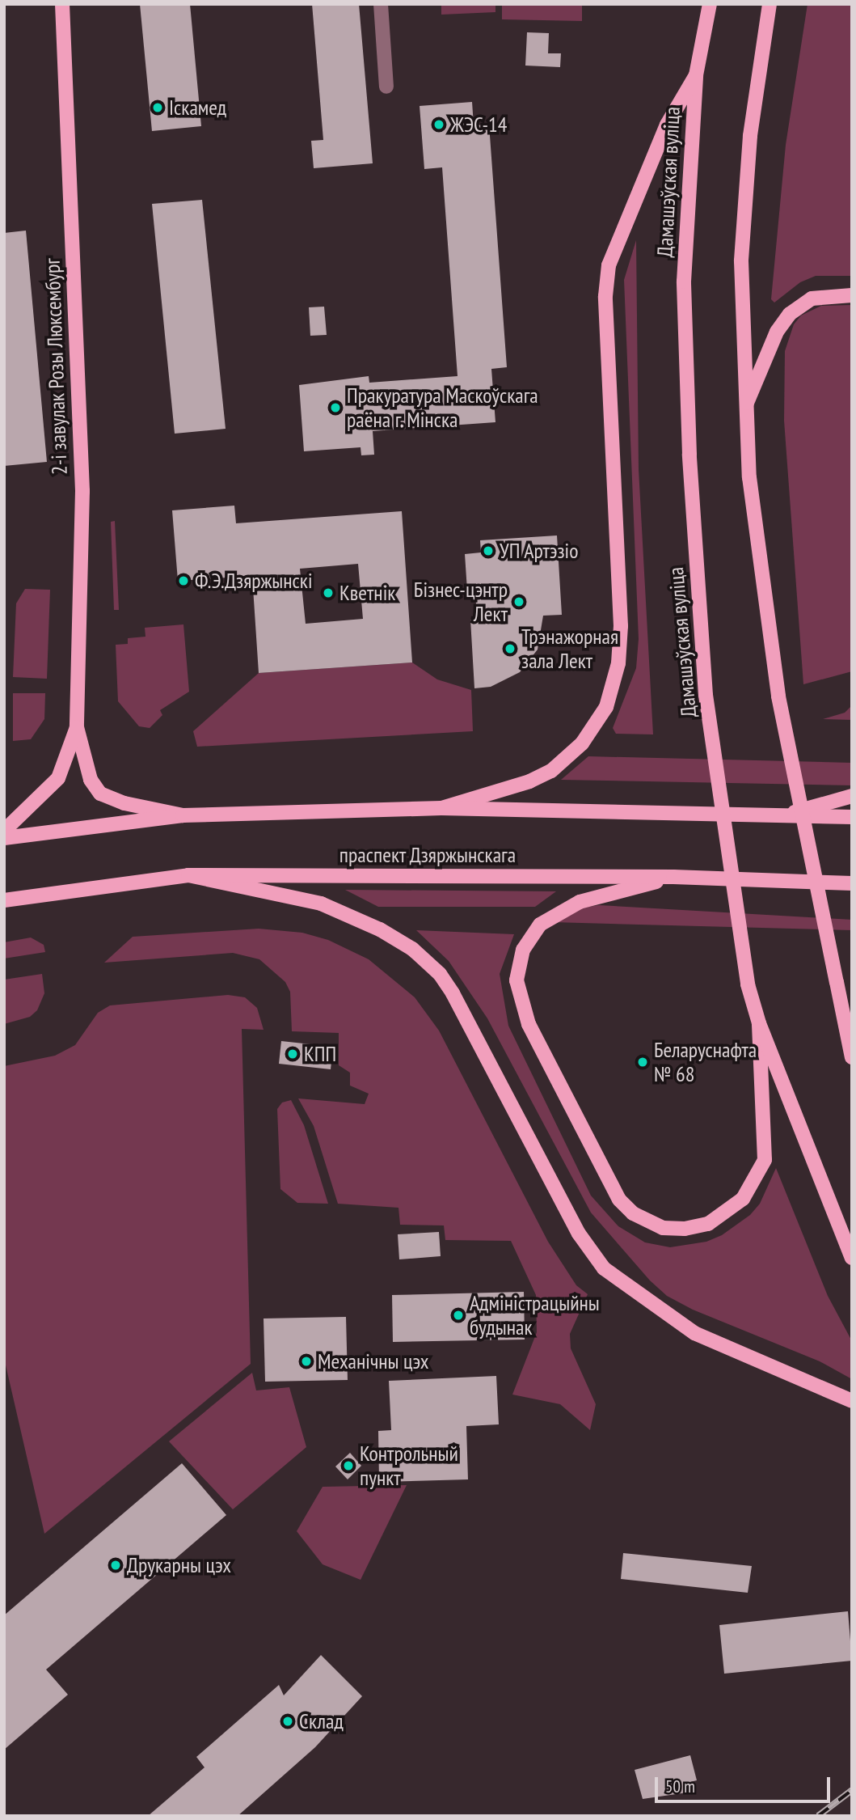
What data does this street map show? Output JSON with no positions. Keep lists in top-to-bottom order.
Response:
{
  "streets": {
    "main road": ["Дамашэўская вуліца", "2-і завулак Розы Люксембург", "праспект Дзяржынскага"]
  },
  "crossings": [
    ["2-і завулак Розы Люксембург", "праспект Дзяржынскага"]
  ],
  "places": [
    "Іскамед",
    "ЖЭС-14",
    "Пракуратура Маскоўскага раёна г. Мінска",
    "УП Артэзіо",
    "Ф.Э.Дзяржынскі",
    "Кветнік",
    "Бізнес-цэнтр Лект",
    "Трэнажорная зала Лект",
    "КПП",
    "Беларуснафта № 68",
    "Адміністрацыйны будынак",
    "Механічны цэх",
    "Контрольный пункт",
    "Друкарны цэх",
    "Склад"
  ],
  "scale_bar": "50 m"
}
